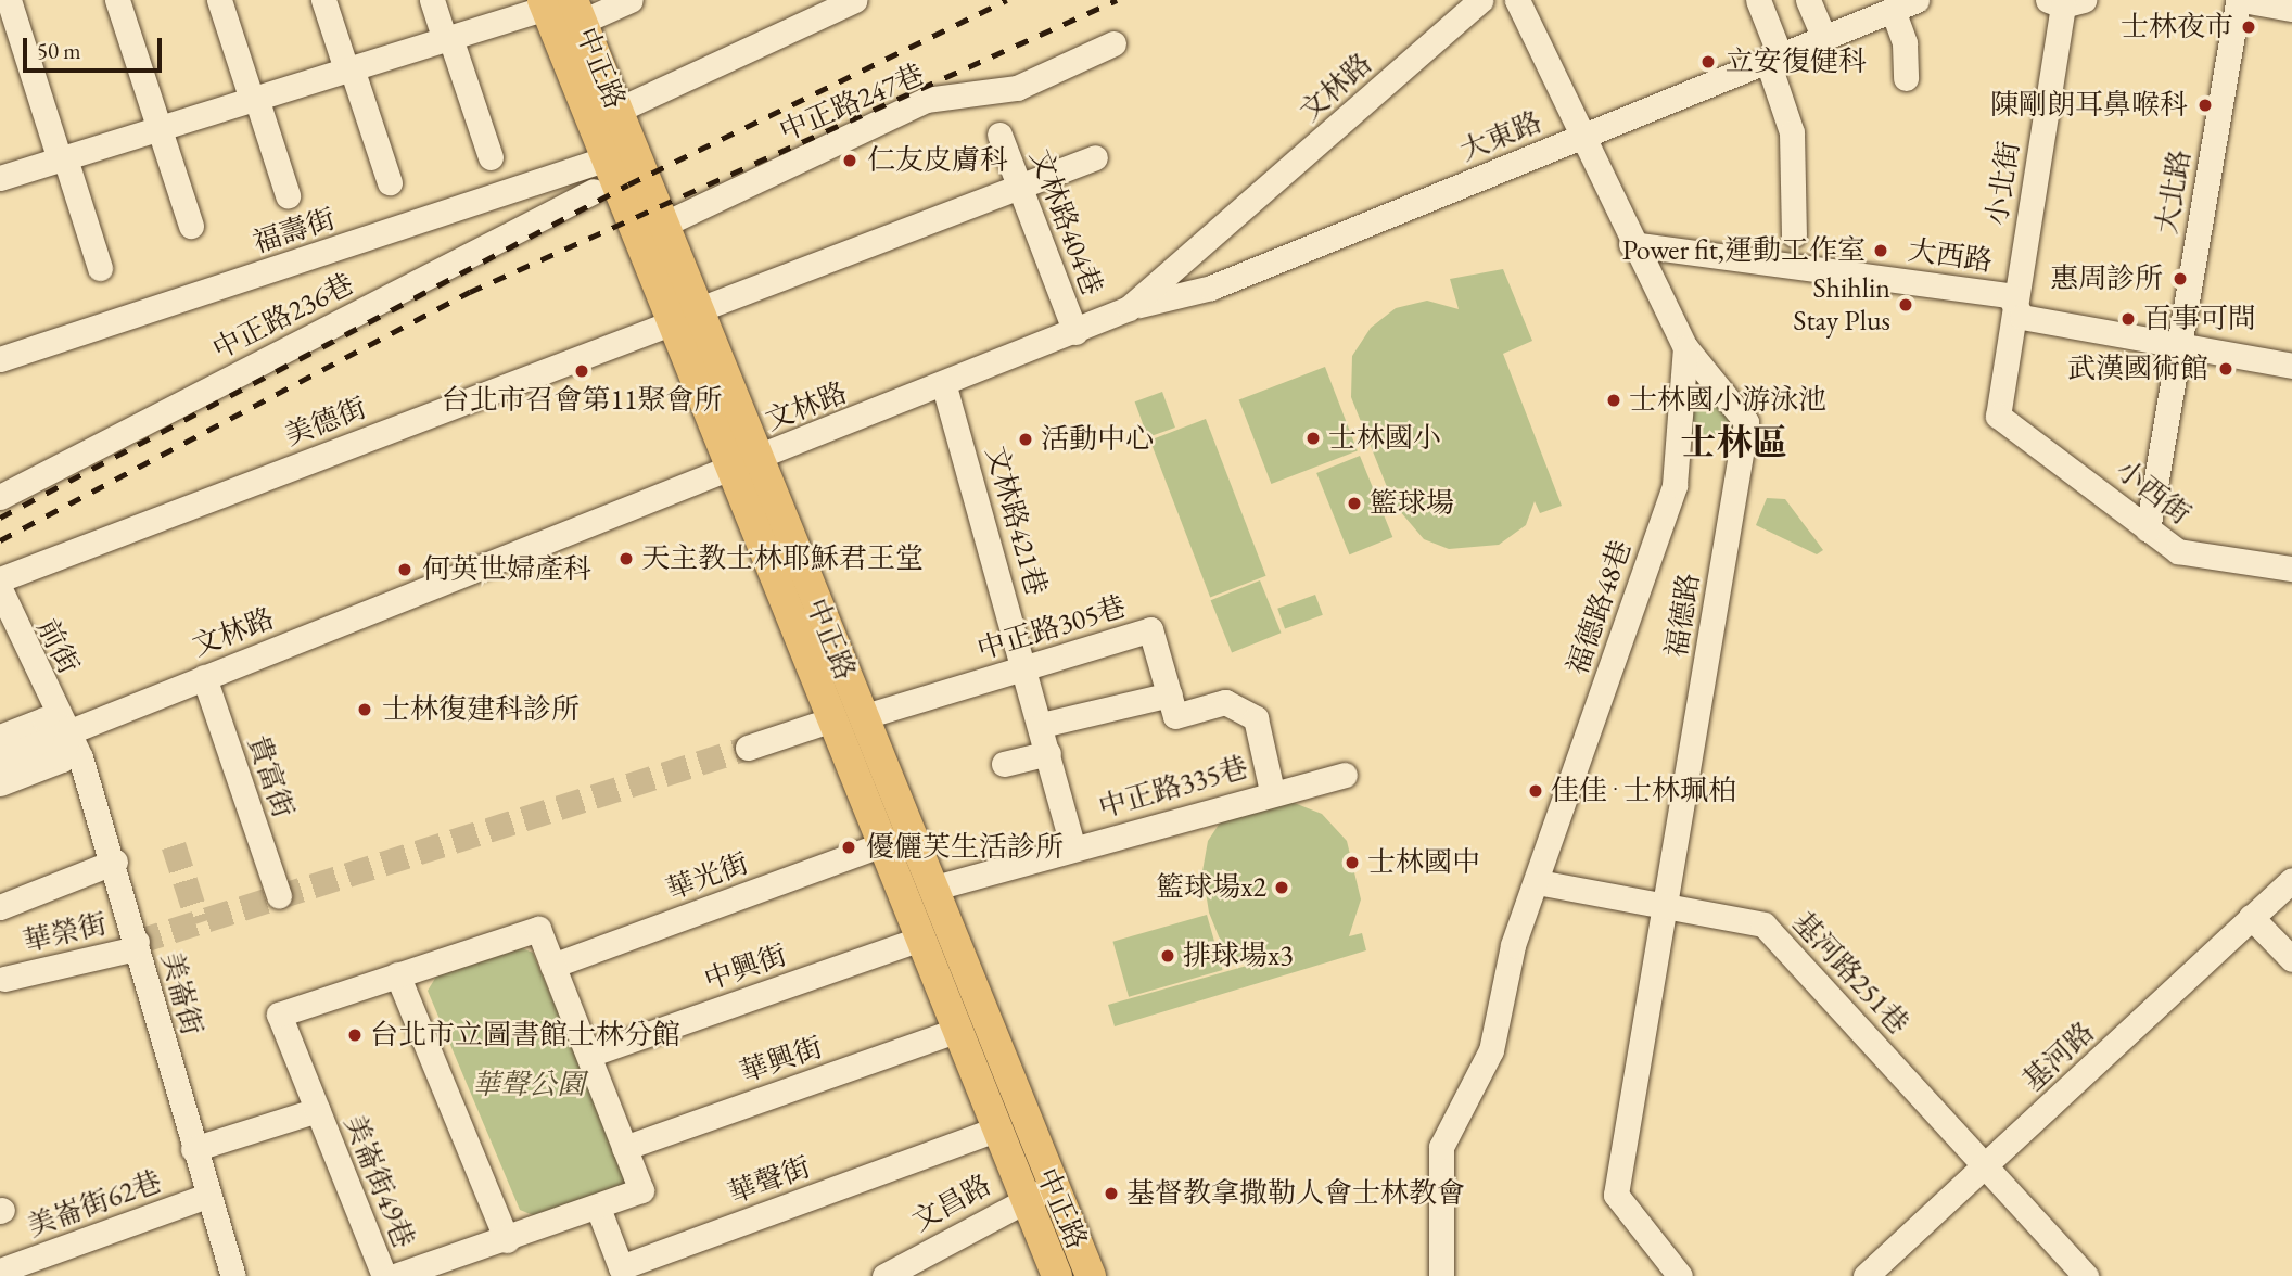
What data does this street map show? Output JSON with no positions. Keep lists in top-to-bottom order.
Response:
{
  "streets": {
    "main road": ["中正路"],
    "street": [
      "文林路",
      "中正路247巷",
      "大東路",
      "小北街",
      "大北路",
      "文林路404巷",
      "福壽街",
      "大西路",
      "中正路236巷",
      "美德街",
      "小西街",
      "文林路421巷",
      "福德路48巷",
      "福德路",
      "中正路305巷",
      "前街",
      "貴富街",
      "中正路335巷",
      "華光街",
      "華榮街",
      "中興街",
      "基河路251巷",
      "美崙街",
      "基河路",
      "華興街",
      "華聲街",
      "美崙街49巷",
      "文昌路",
      "美崙街62巷"
    ]
  },
  "crossings": [
    ["中正路", "文林路"],
    ["中正路", "中正路247巷"],
    ["中正路", "福壽街"],
    ["中正路", "美德街"],
    ["中正路", "中正路305巷"],
    ["中正路", "中正路335巷"],
    ["中正路", "華光街"],
    ["中正路", "中興街"],
    ["中正路", "華興街"],
    ["中正路", "華聲街"],
    ["中正路", "文昌路"],
    ["文林路", "大東路"],
    ["文林路", "文林路404巷"],
    ["文林路", "文林路421巷"],
    ["文林路", "前街"],
    ["文林路", "貴富街"],
    ["文林路", "美崙街"],
    ["大東路", "福德路"],
    ["小北街", "大西路"],
    ["小北街", "小西街"],
    ["大北路", "大西路"],
    ["大北路", "小西街"],
    ["文林路404巷", "美德街"],
    ["大西路", "福德路"],
    ["文林路421巷", "中正路305巷"],
    ["文林路421巷", "中正路335巷"],
    ["福德路48巷", "福德路"],
    ["福德路48巷", "基河路251巷"],
    ["福德路", "基河路251巷"],
    ["前街", "美崙街"],
    ["華榮街", "美崙街"],
    ["基河路251巷", "基河路"],
    ["美崙街", "美崙街49巷"],
    ["美崙街", "美崙街62巷"]
  ],
  "districts": ["士林區"],
  "parks": ["華聲公園"],
  "places": [
    "士林夜市",
    "立安復健科",
    "陳剛朗耳鼻喉科",
    "仁友皮膚科",
    "Power fit,運動工作室",
    "惠周診所",
    "Shihlin Stay Plus",
    "百事可問",
    "武漢國術館",
    "台北市召會第11聚會所",
    "士林國小游泳池",
    "士林國小",
    "活動中心",
    "籃球場",
    "天主教士林耶穌君王堂",
    "何英世婦產科",
    "士林復建科診所",
    "佳佳 ‧ 士林珮柏",
    "優儷芙生活診所",
    "士林國中",
    "籃球場x2",
    "排球場x3",
    "台北市立圖書館士林分館",
    "基督教拿撒勒人會士林教會"
  ],
  "scale_bar": "50 m"
}
